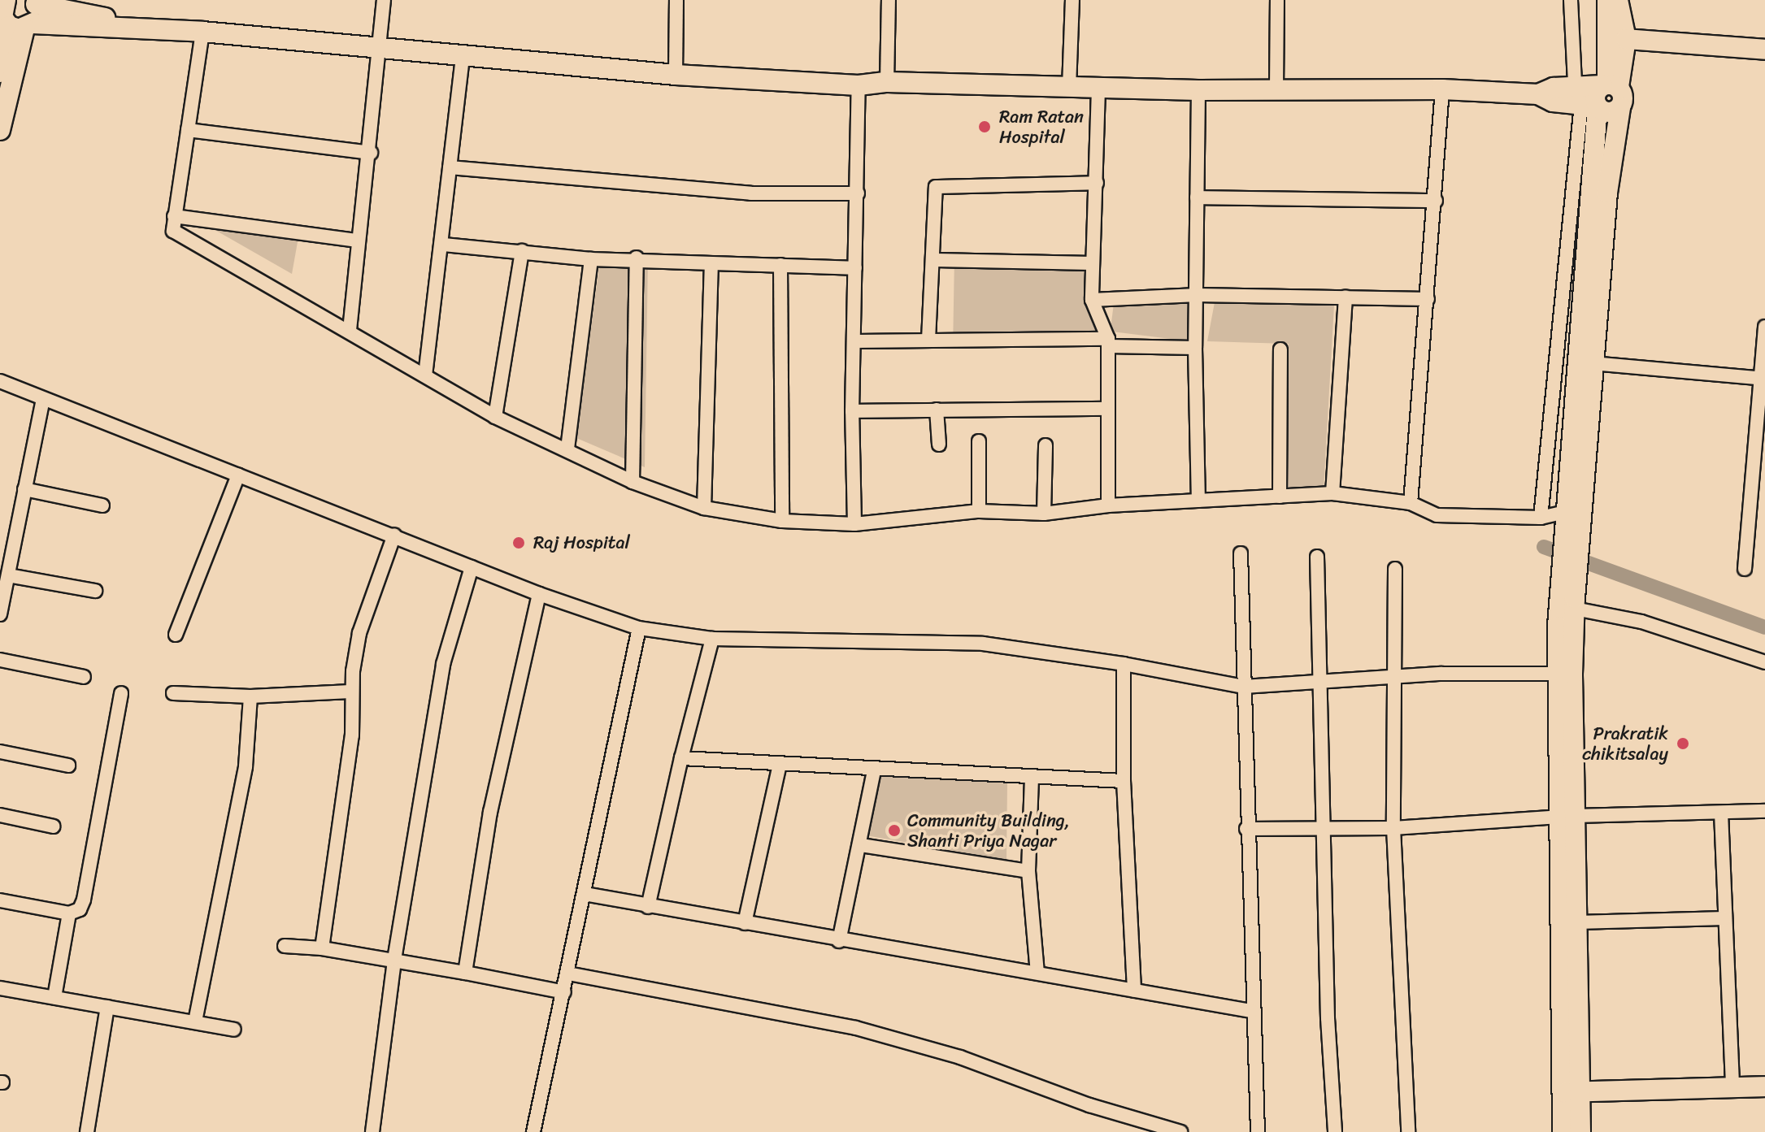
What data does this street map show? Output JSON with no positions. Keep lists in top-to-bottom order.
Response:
{
  "places": [
    "Ram Ratan Hospital",
    "Raj Hospital",
    "Prakratik chikitsalay",
    "Community Building, Shanti Priya Nagar"
  ]
}
